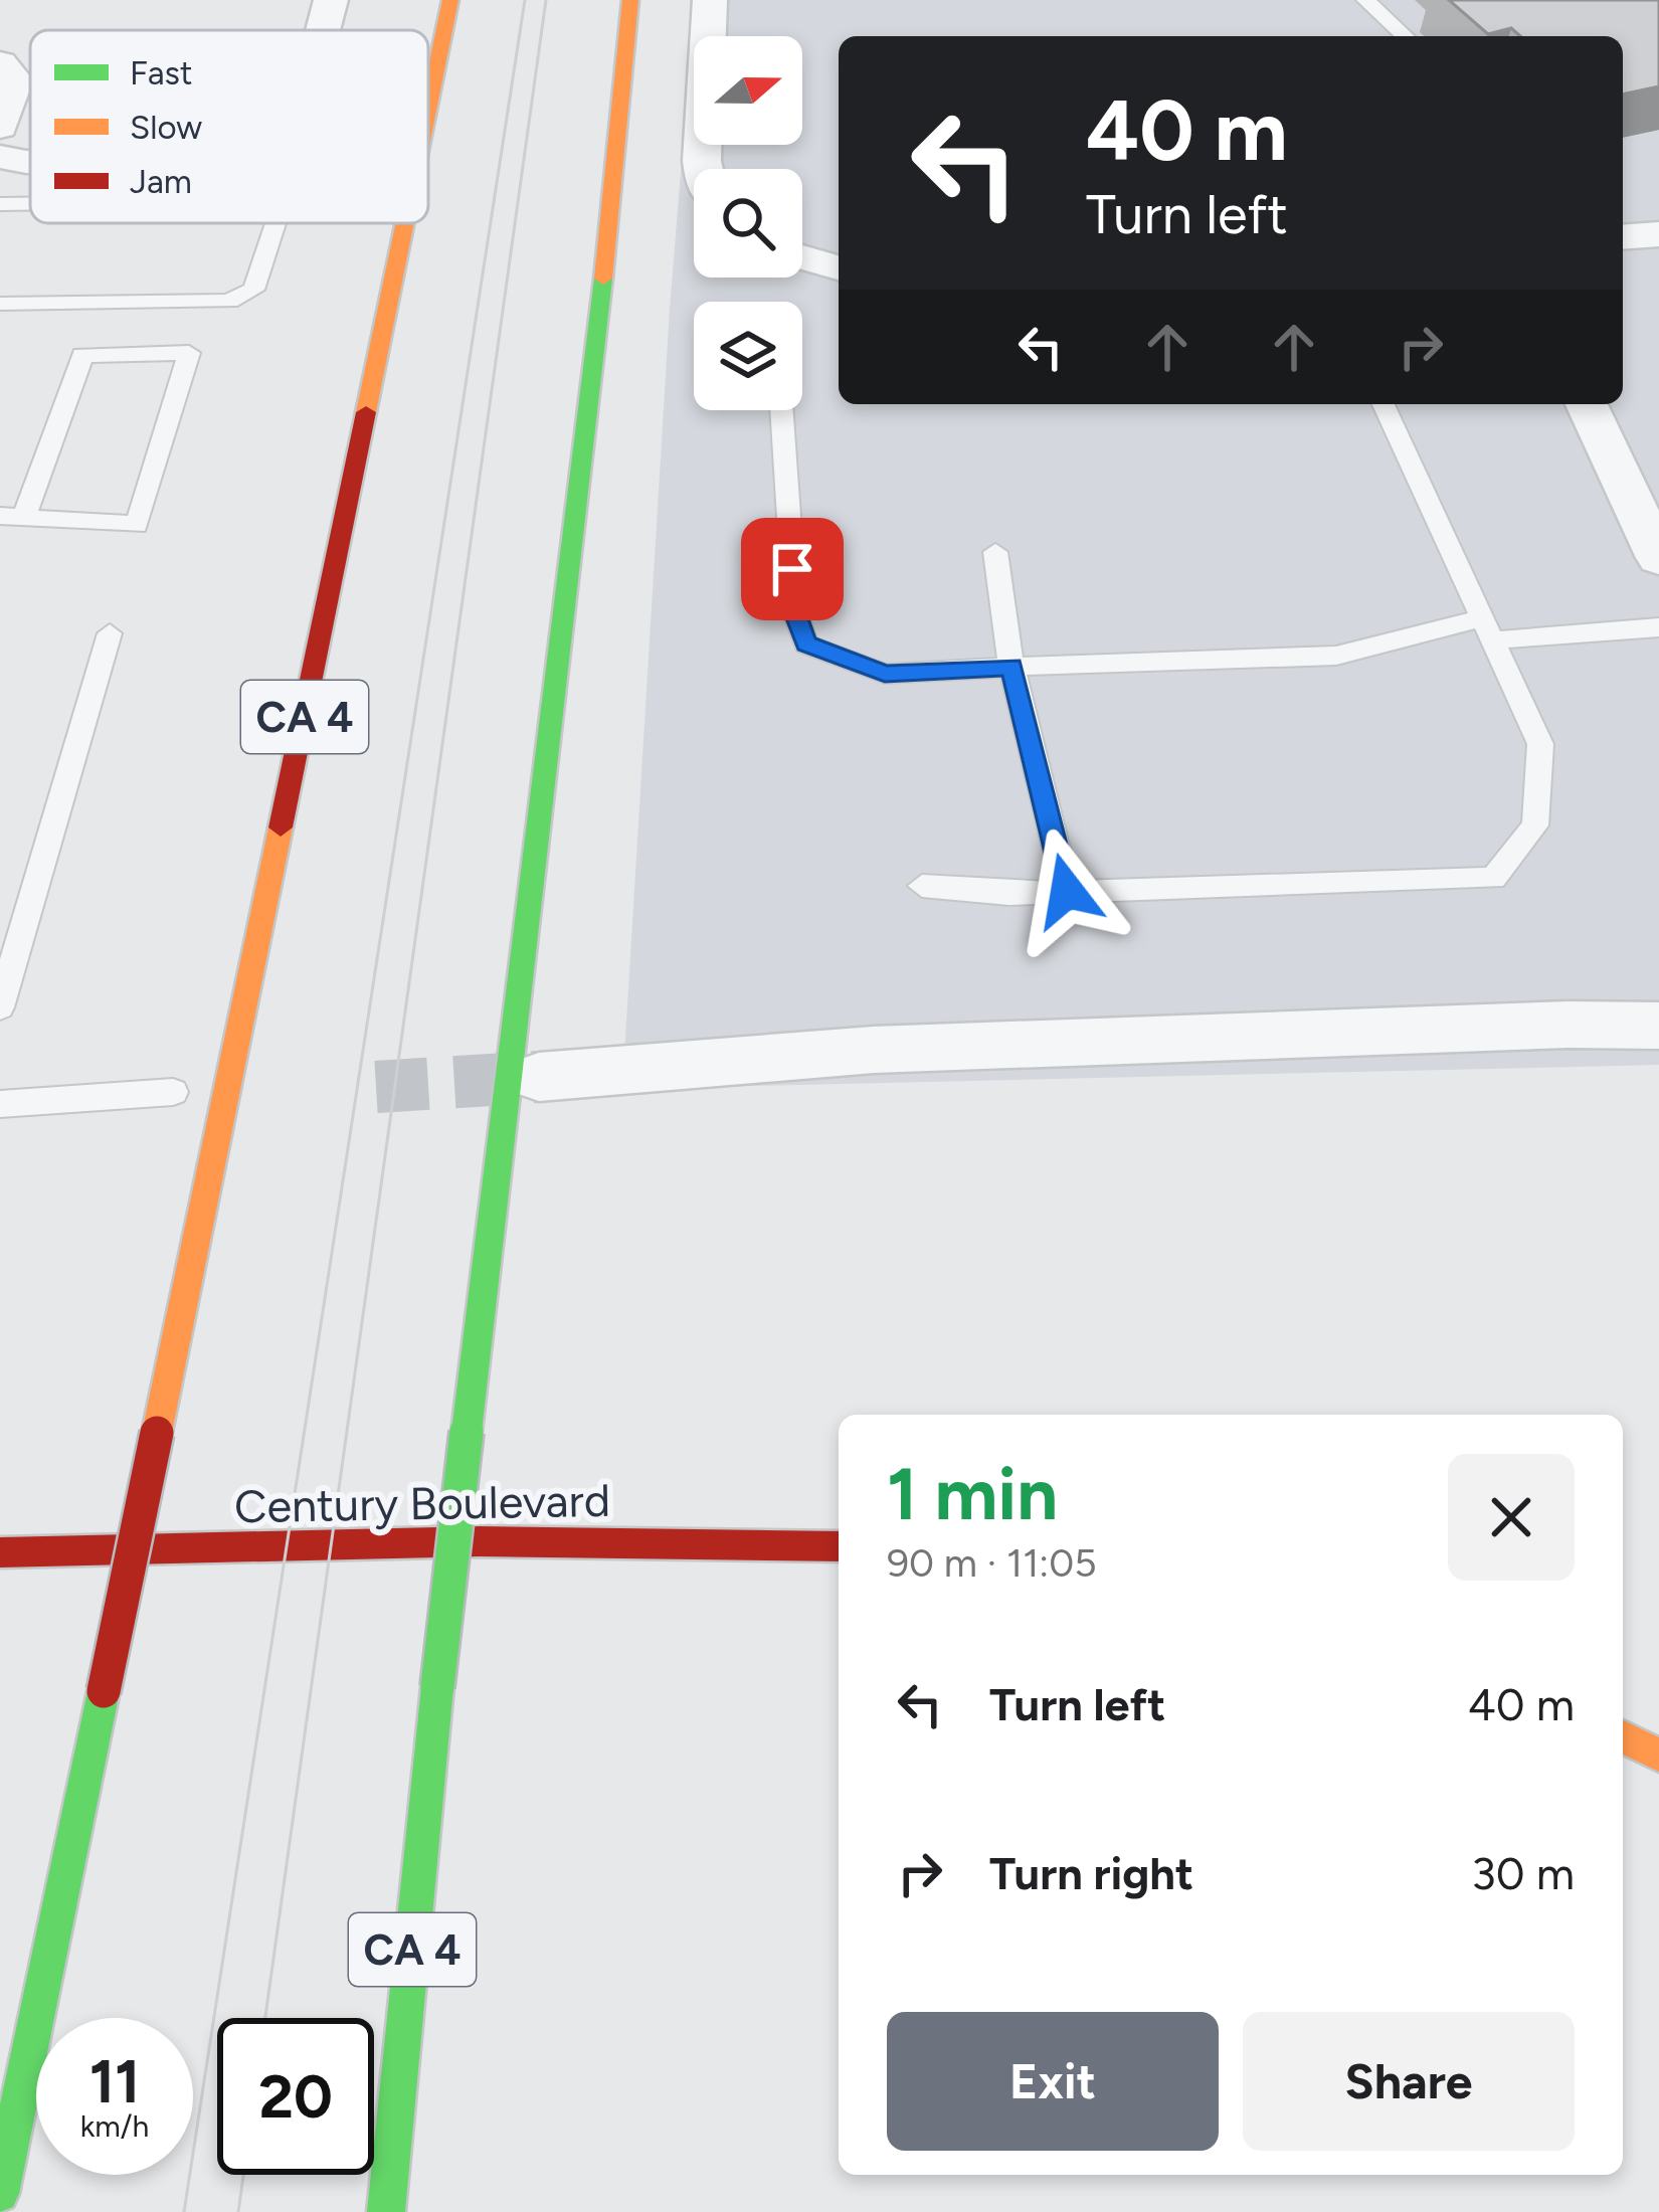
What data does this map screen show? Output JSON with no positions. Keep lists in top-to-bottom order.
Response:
{
  "streets": {
    "main road": ["CA 4", "Century Boulevard"]
  },
  "legend": ["Fast", "Slow", "Jam"],
  "north": "right",
  "page": {
    "turn": ["40 m", "Turn left"],
    "heading": ["1 min", "90 m · 11:05"],
    "list": [
      {
        "name": "Turn left",
        "value": "40 m"
      },
      {
        "name": "Turn right",
        "value": "30 m"
      }
    ],
    "buttons": ["Exit", "Share"],
    "speed": "11 km/h",
    "limit": "20"
  }
}
